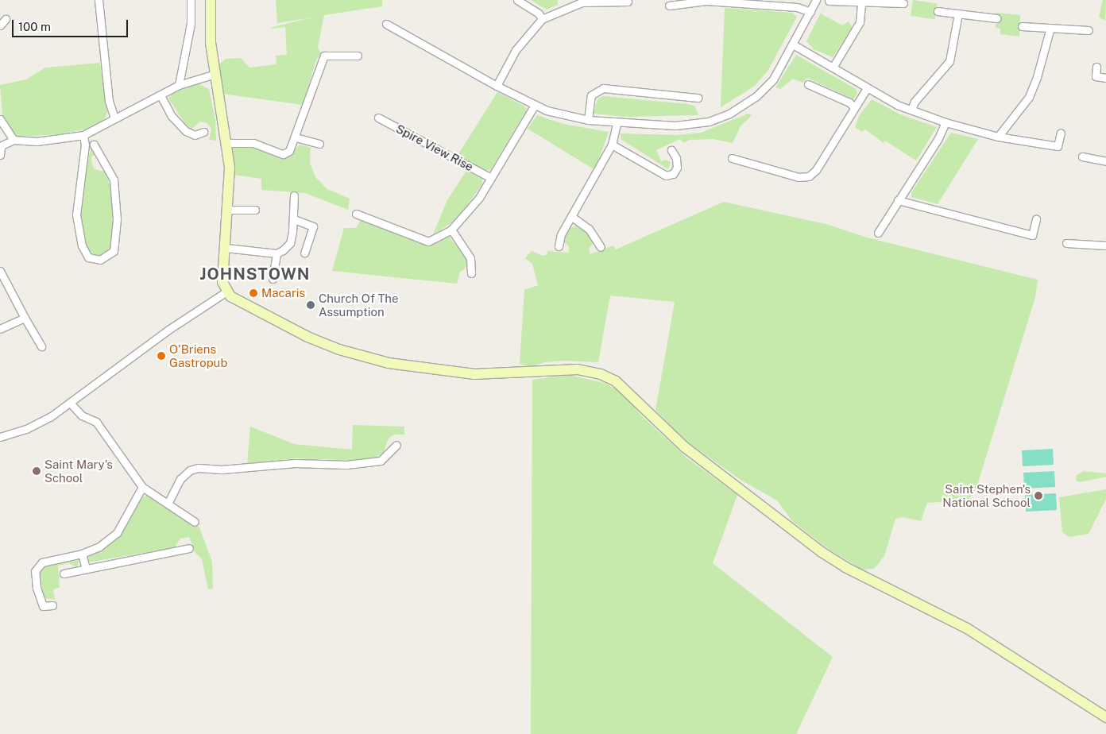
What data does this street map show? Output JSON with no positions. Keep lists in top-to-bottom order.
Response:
{
  "streets": {
    "street": ["Spire View Rise"]
  },
  "districts": ["JOHNSTOWN"],
  "places": [
    "Macaris",
    "Church Of The Assumption",
    "O'Briens Gastropub",
    "Saint Mary's School",
    "Saint Stephen's National School"
  ],
  "scale_bar": "100 m"
}
